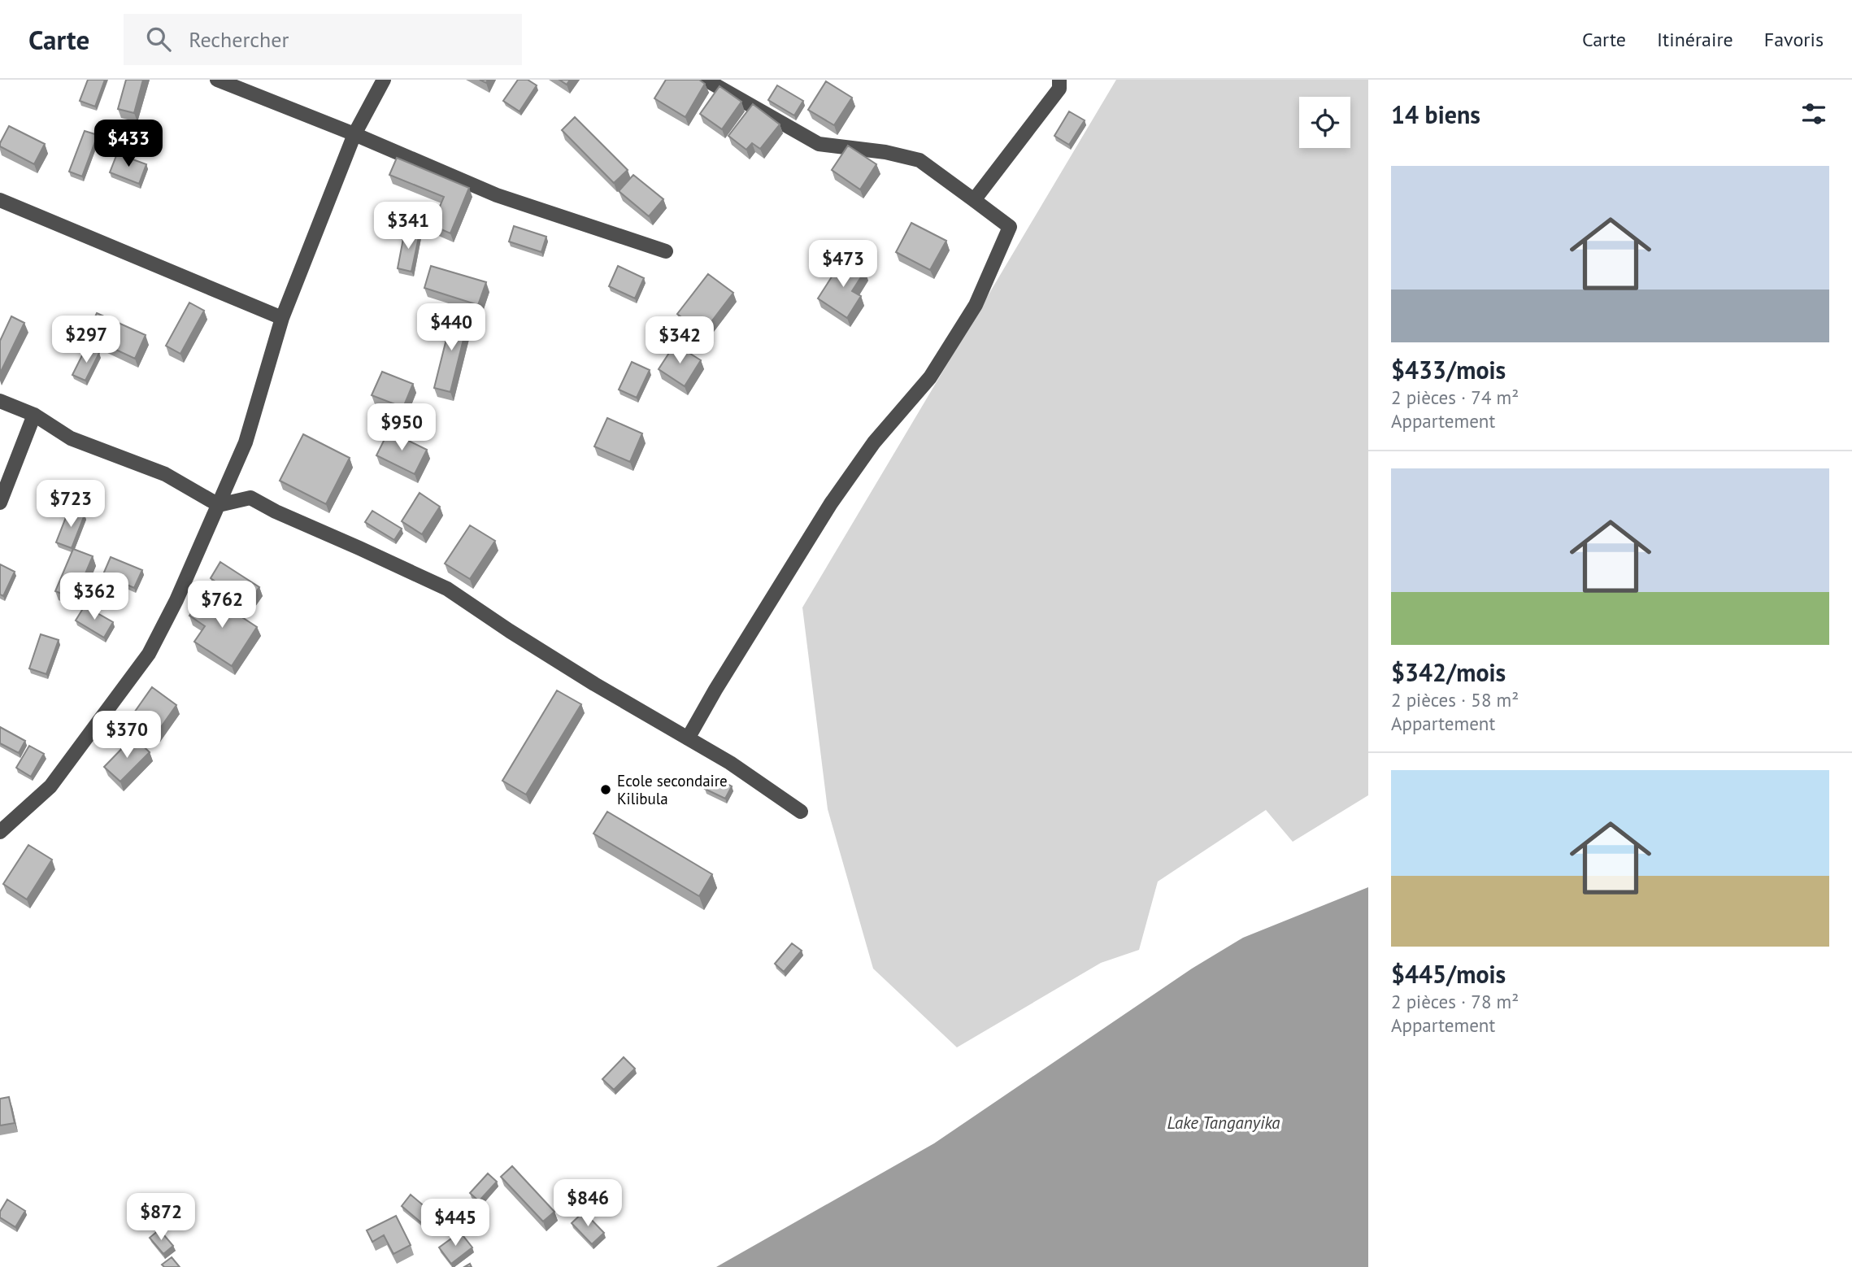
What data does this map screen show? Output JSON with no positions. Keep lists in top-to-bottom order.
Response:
{
  "water": ["Lake Tanganyika"],
  "places": ["Ecole secondaire Kilibula"],
  "page": {
    "header": "Carte",
    "search": "Rechercher",
    "nav": ["Carte", "Itinéraire", "Favoris"],
    "heading": "14 biens",
    "price": [
      "$433",
      "$341",
      "$473",
      "$440",
      "$297",
      "$342",
      "$950",
      "$723",
      "$362",
      "$762",
      "$370",
      "$846",
      "$872",
      "$445"
    ],
    "list": [
      {
        "name": "$433/mois",
        "note": "2 pièces · 74 m² · Appartement"
      },
      {
        "name": "$342/mois",
        "note": "2 pièces · 58 m² · Appartement"
      },
      {
        "name": "$445/mois",
        "note": "2 pièces · 78 m² · Appartement"
      }
    ]
  }
}
